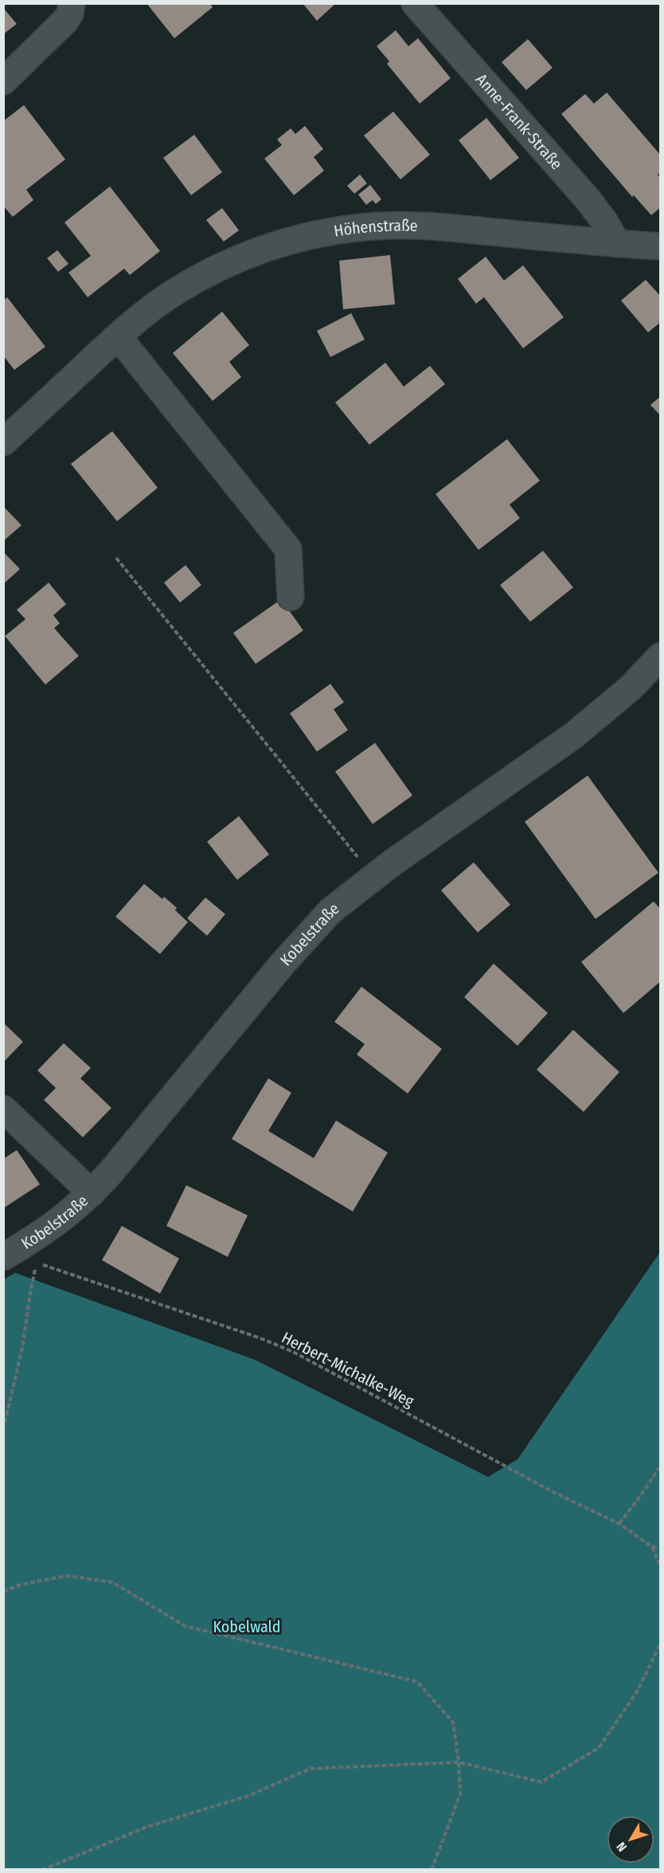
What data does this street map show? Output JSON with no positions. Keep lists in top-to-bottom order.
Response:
{
  "streets": {
    "street": ["Anne-Frank-Straße", "Höhenstraße", "Kobelstraße"],
    "path": ["Herbert-Michalke-Weg"]
  },
  "crossings": [
    ["Anne-Frank-Straße", "Höhenstraße"]
  ],
  "parks": ["Kobelwald"],
  "north": "bottom left"
}
